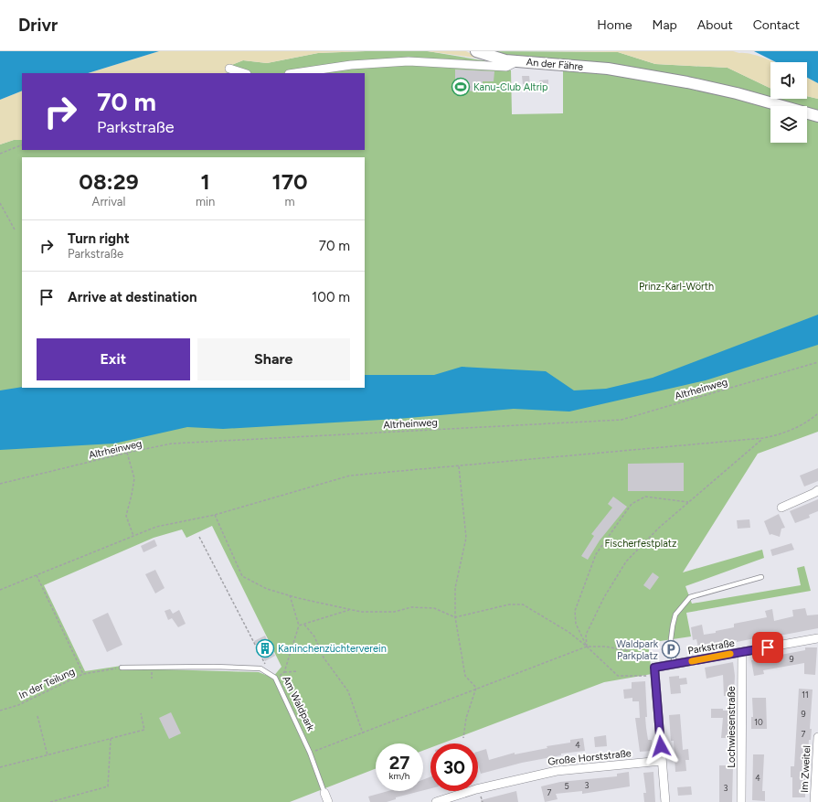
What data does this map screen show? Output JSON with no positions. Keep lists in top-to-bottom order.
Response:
{
  "streets": {
    "street": [
      "An der Fähre",
      "Parkstraße",
      "Am Waldpark",
      "Lochwiesenstraße",
      "Große Horststraße",
      "Im Zweitel"
    ],
    "path": ["Altrheinweg", "In der Teilung"]
  },
  "crossings": [
    ["Parkstraße", "Lochwiesenstraße"],
    ["In der Teilung", "Am Waldpark"]
  ],
  "parks": ["Prinz-Karl-Wörth", "Fischerfestplatz"],
  "places": {
    "sports": ["Kanu-Club Altrip"],
    "building": ["Kaninchenzüchterverein"],
    "parking": ["Waldpark Parkplatz"]
  },
  "house_numbers": [
    "9",
    "11",
    "9",
    "10",
    "7",
    "4",
    "4",
    "3",
    "5",
    "3",
    "7"
  ],
  "page": {
    "header": "Drivr",
    "nav": [
      "Home",
      "Map",
      "About",
      "Contact"
    ],
    "turn": ["70 m", "Parkstraße"],
    "eta": [
      "08:29",
      "Arrival",
      "1",
      "min",
      "170",
      "m"
    ],
    "list": [
      {
        "name": "Turn right",
        "note": "Parkstraße",
        "value": "70 m"
      },
      {
        "name": "Arrive at destination",
        "value": "100 m"
      }
    ],
    "buttons": ["Exit", "Share"],
    "speed": "27 km/h",
    "limit": "30"
  }
}
